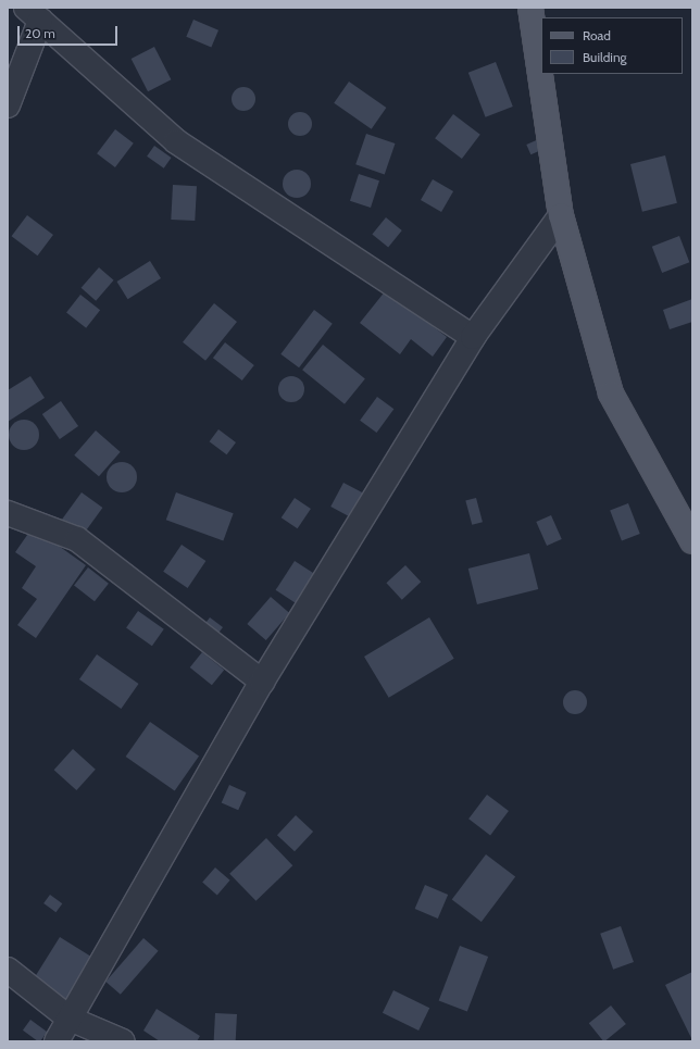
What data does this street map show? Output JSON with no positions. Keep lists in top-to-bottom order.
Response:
{
  "legend": ["Road", "Building"],
  "scale_bar": "20 m"
}
